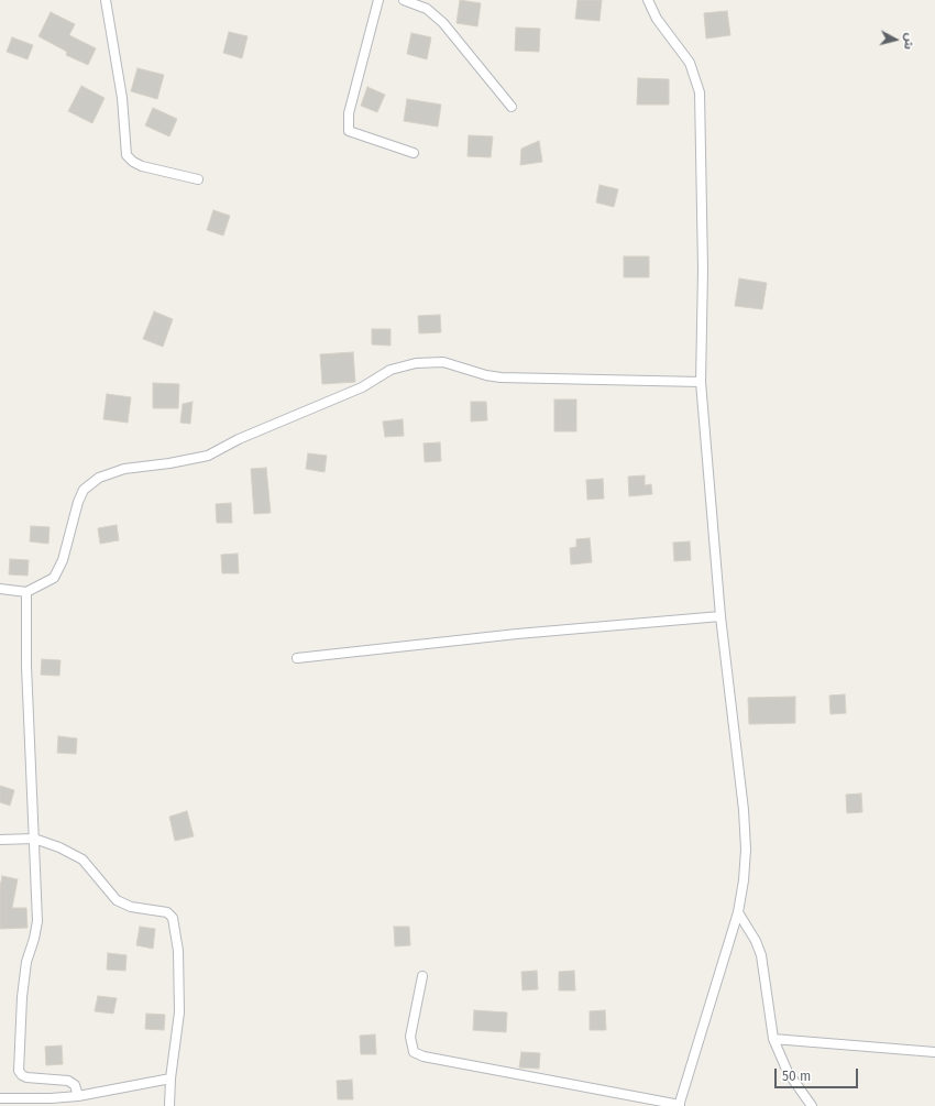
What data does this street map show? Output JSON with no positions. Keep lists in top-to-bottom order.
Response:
{
  "scale_bar": "50 m",
  "north": "right"
}
